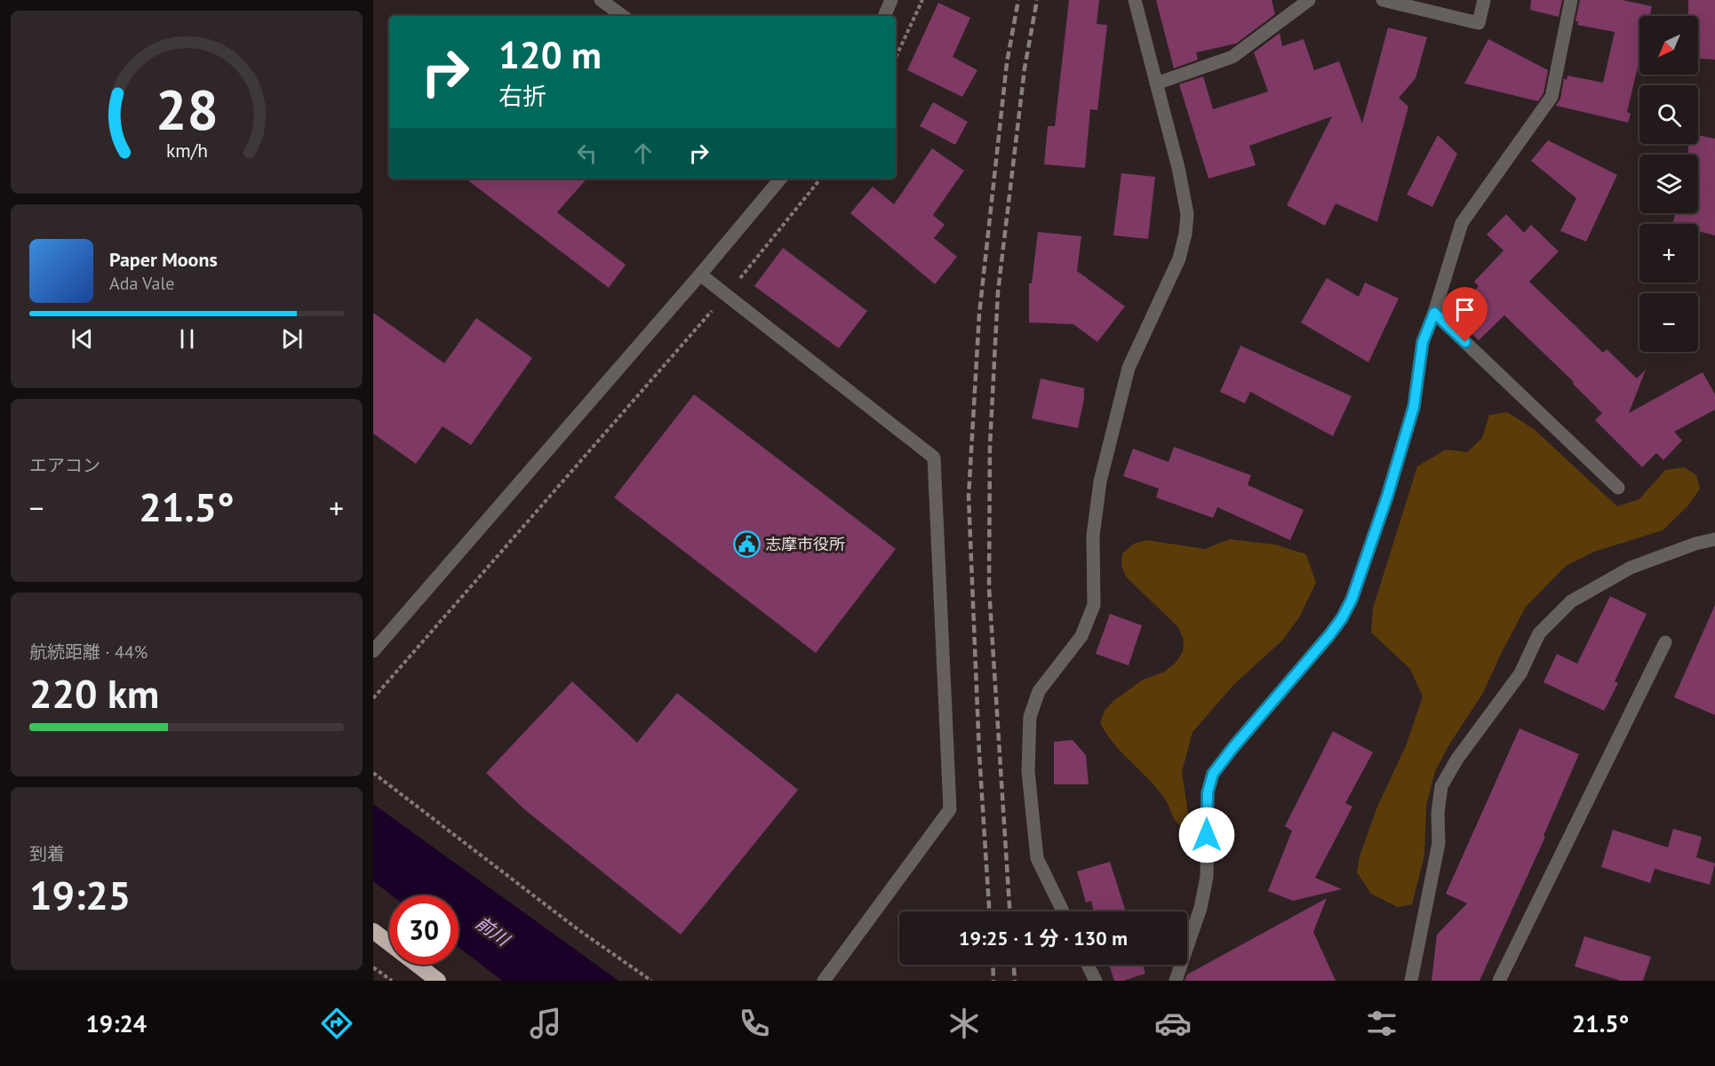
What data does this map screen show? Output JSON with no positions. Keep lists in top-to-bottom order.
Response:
{
  "water": ["前川"],
  "places": {
    "public building": ["志摩市役所"]
  },
  "north": "bottom left",
  "page": {
    "map_buttons": ["+", "−"],
    "turn": ["120 m", "右折"],
    "song": ["Paper Moons", "Ada Vale"],
    "tile": [
      "エアコン",
      ["航続距離 · 44%", "220 km"],
      ["到着", "19:25"]
    ],
    "heat": ["−", "21.5°", "+"],
    "limit": "30",
    "trip": "19:25 · 1 分 · 130 m",
    "tabs": ["19:24", "21.5°"],
    "gauge": ["28", "km/h"]
  }
}
